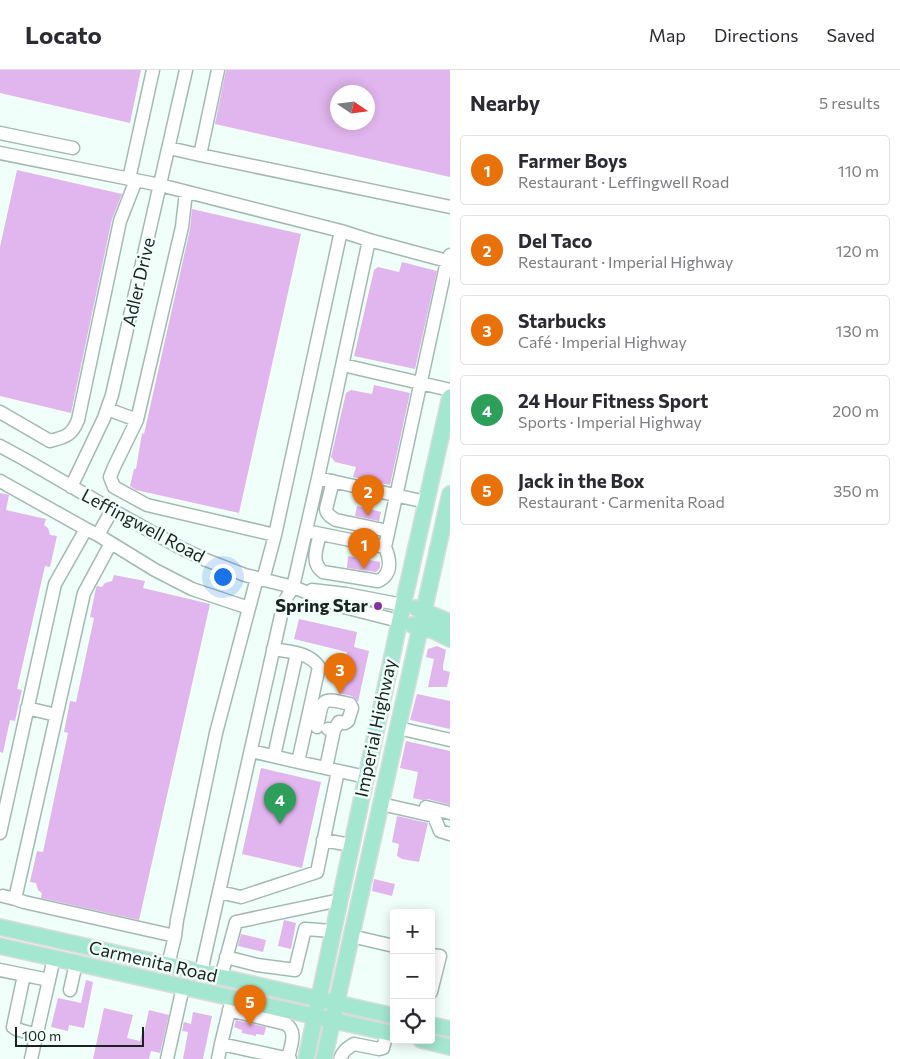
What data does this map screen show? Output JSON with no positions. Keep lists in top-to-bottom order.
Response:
{
  "streets": {
    "main road": ["Leffingwell Road", "Imperial Highway", "Carmenita Road"],
    "street": ["Adler Drive"]
  },
  "crossings": [
    ["Adler Drive", "Leffingwell Road"],
    ["Leffingwell Road", "Imperial Highway"],
    ["Imperial Highway", "Carmenita Road"]
  ],
  "places": ["Spring Star"],
  "scale_bar": "100 m",
  "north": "right",
  "page": {
    "header": "Locato",
    "nav": ["Map", "Directions", "Saved"],
    "heading": ["Nearby", "5 results"],
    "list": [
      {
        "mark": "1",
        "name": "Farmer Boys",
        "note": "Restaurant · Leffingwell Road",
        "value": "110 m"
      },
      {
        "mark": "2",
        "name": "Del Taco",
        "note": "Restaurant · Imperial Highway",
        "value": "120 m"
      },
      {
        "mark": "3",
        "name": "Starbucks",
        "note": "Café · Imperial Highway",
        "value": "130 m"
      },
      {
        "mark": "4",
        "name": "24 Hour Fitness Sport",
        "note": "Sports · Imperial Highway",
        "value": "200 m"
      },
      {
        "mark": "5",
        "name": "Jack in the Box",
        "note": "Restaurant · Carmenita Road",
        "value": "350 m"
      }
    ],
    "pins": [
      "2",
      "1",
      "3",
      "4",
      "5"
    ],
    "map_buttons": ["+", "−"],
    "scale": "100 m"
  }
}
